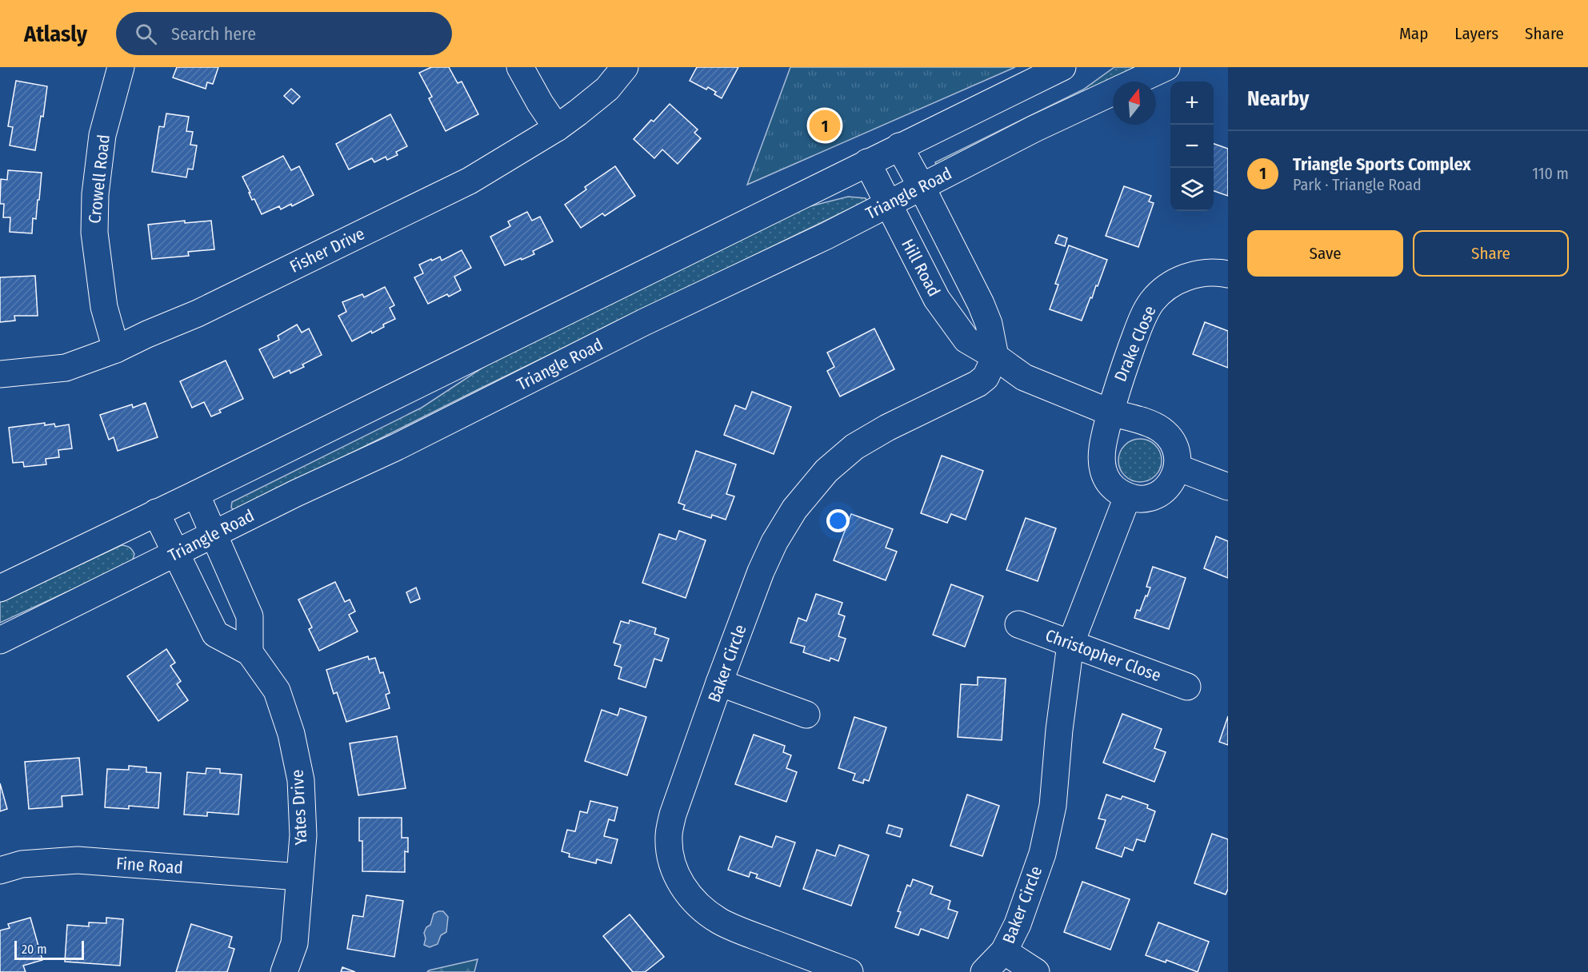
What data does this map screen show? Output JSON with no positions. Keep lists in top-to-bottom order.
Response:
{
  "streets": {
    "street": [
      "Crowell Road",
      "Triangle Road",
      "Fisher Drive",
      "Hill Road",
      "Drake Close",
      "Christopher Close",
      "Baker Circle",
      "Yates Drive",
      "Fine Road"
    ]
  },
  "crossings": [
    ["Crowell Road", "Fisher Drive"],
    ["Triangle Road", "Hill Road"],
    ["Triangle Road", "Yates Drive"],
    ["Hill Road", "Drake Close"],
    ["Hill Road", "Baker Circle"],
    ["Drake Close", "Baker Circle"],
    ["Christopher Close", "Baker Circle"],
    ["Yates Drive", "Fine Road"]
  ],
  "scale_bar": "20 m",
  "north": "top",
  "page": {
    "header": "Atlasly",
    "search": "Search here",
    "nav": ["Map", "Layers", "Share"],
    "heading": "Nearby",
    "map_buttons": ["+", "−"],
    "pins": "1",
    "list": [
      {
        "mark": "1",
        "name": "Triangle Sports Complex",
        "note": "Park · Triangle Road",
        "value": "110 m"
      }
    ],
    "buttons": ["Save", "Share"],
    "scale": "20 m"
  }
}
